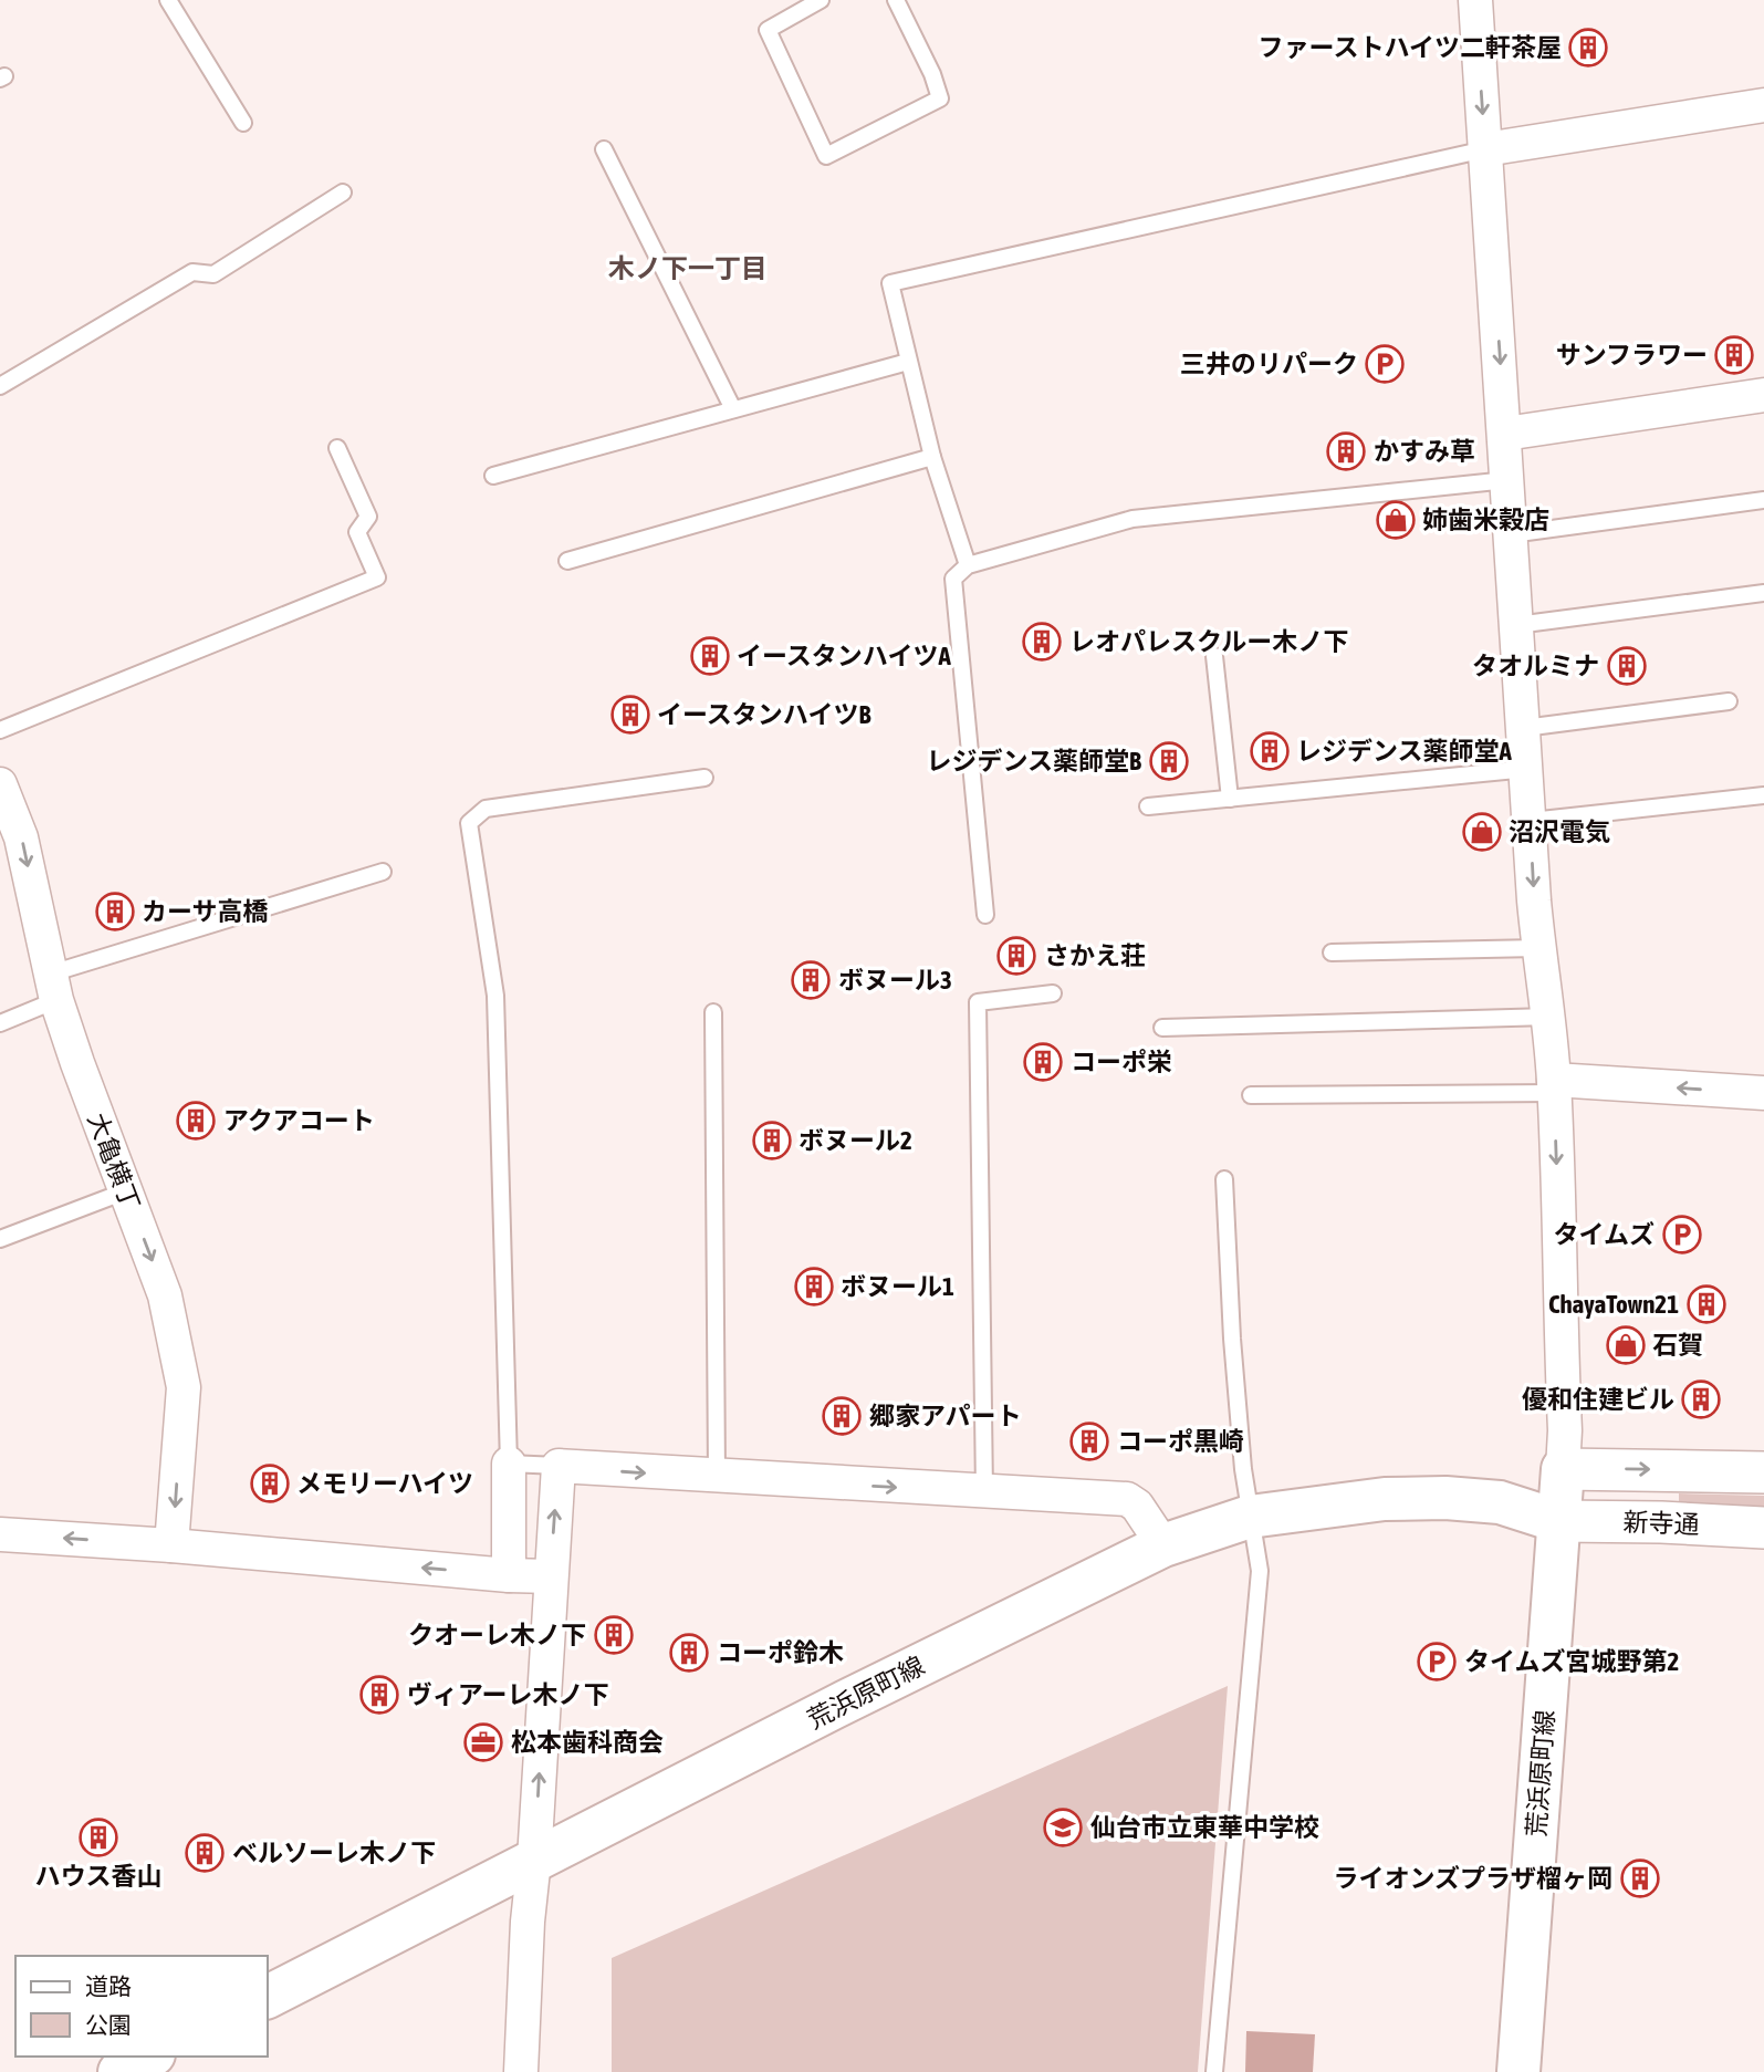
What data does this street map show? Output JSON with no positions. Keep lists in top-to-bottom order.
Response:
{
  "streets": {
    "main road": ["荒浜原町線"],
    "street": ["大亀横丁", "新寺通"]
  },
  "crossings": [
    ["新寺通", "荒浜原町線"]
  ],
  "one_way": ["大亀横丁"],
  "districts": ["木ノ下一丁目"],
  "places": {
    "building": [
      "ファーストハイツ二軒茶屋",
      "サンフラワー",
      "かすみ草",
      "レオパレスクルー木ノ下",
      "イースタンハイツA",
      "タオルミナ",
      "イースタンハイツB",
      "レジデンス薬師堂A",
      "レジデンス薬師堂B",
      "カーサ高橋",
      "さかえ荘",
      "ボヌール3",
      "コーポ栄",
      "アクアコート",
      "ボヌール2",
      "ボヌール1",
      "ChayaTown21",
      "優和住建ビル",
      "郷家アパート",
      "コーポ黒崎",
      "メモリーハイツ",
      "クオーレ木ノ下",
      "コーポ鈴木",
      "ヴィアーレ木ノ下",
      "ハウス香山",
      "ベルソーレ木ノ下",
      "ライオンズプラザ榴ヶ岡"
    ],
    "parking": ["三井のリパーク", "タイムズ", "タイムズ宮城野第2"],
    "shop": ["姉歯米穀店", "沼沢電気", "石賀"],
    "office": ["松本歯科商会"],
    "school or university": ["仙台市立東華中学校"]
  },
  "legend": ["道路", "公園"]
}
